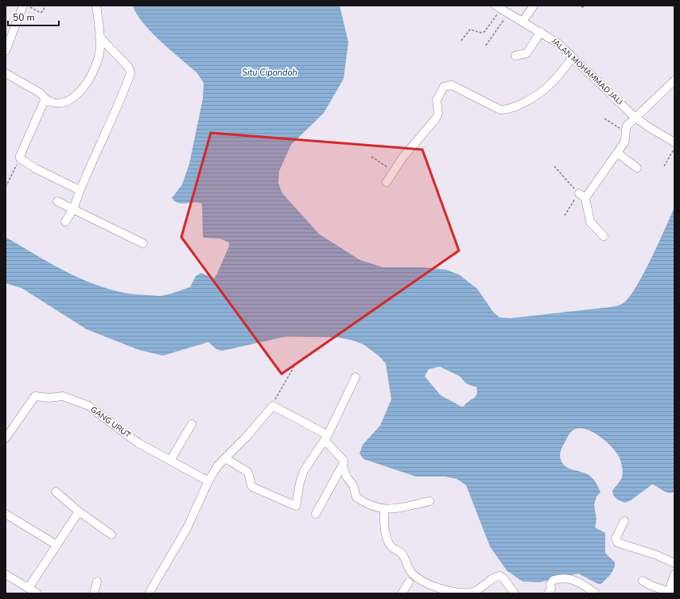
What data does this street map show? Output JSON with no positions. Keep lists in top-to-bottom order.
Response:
{
  "streets": {
    "street": ["JALAN MOHAMMAD JALI", "GANG URUT"]
  },
  "water": ["Situ Cipondoh"],
  "scale_bar": "50 m"
}
